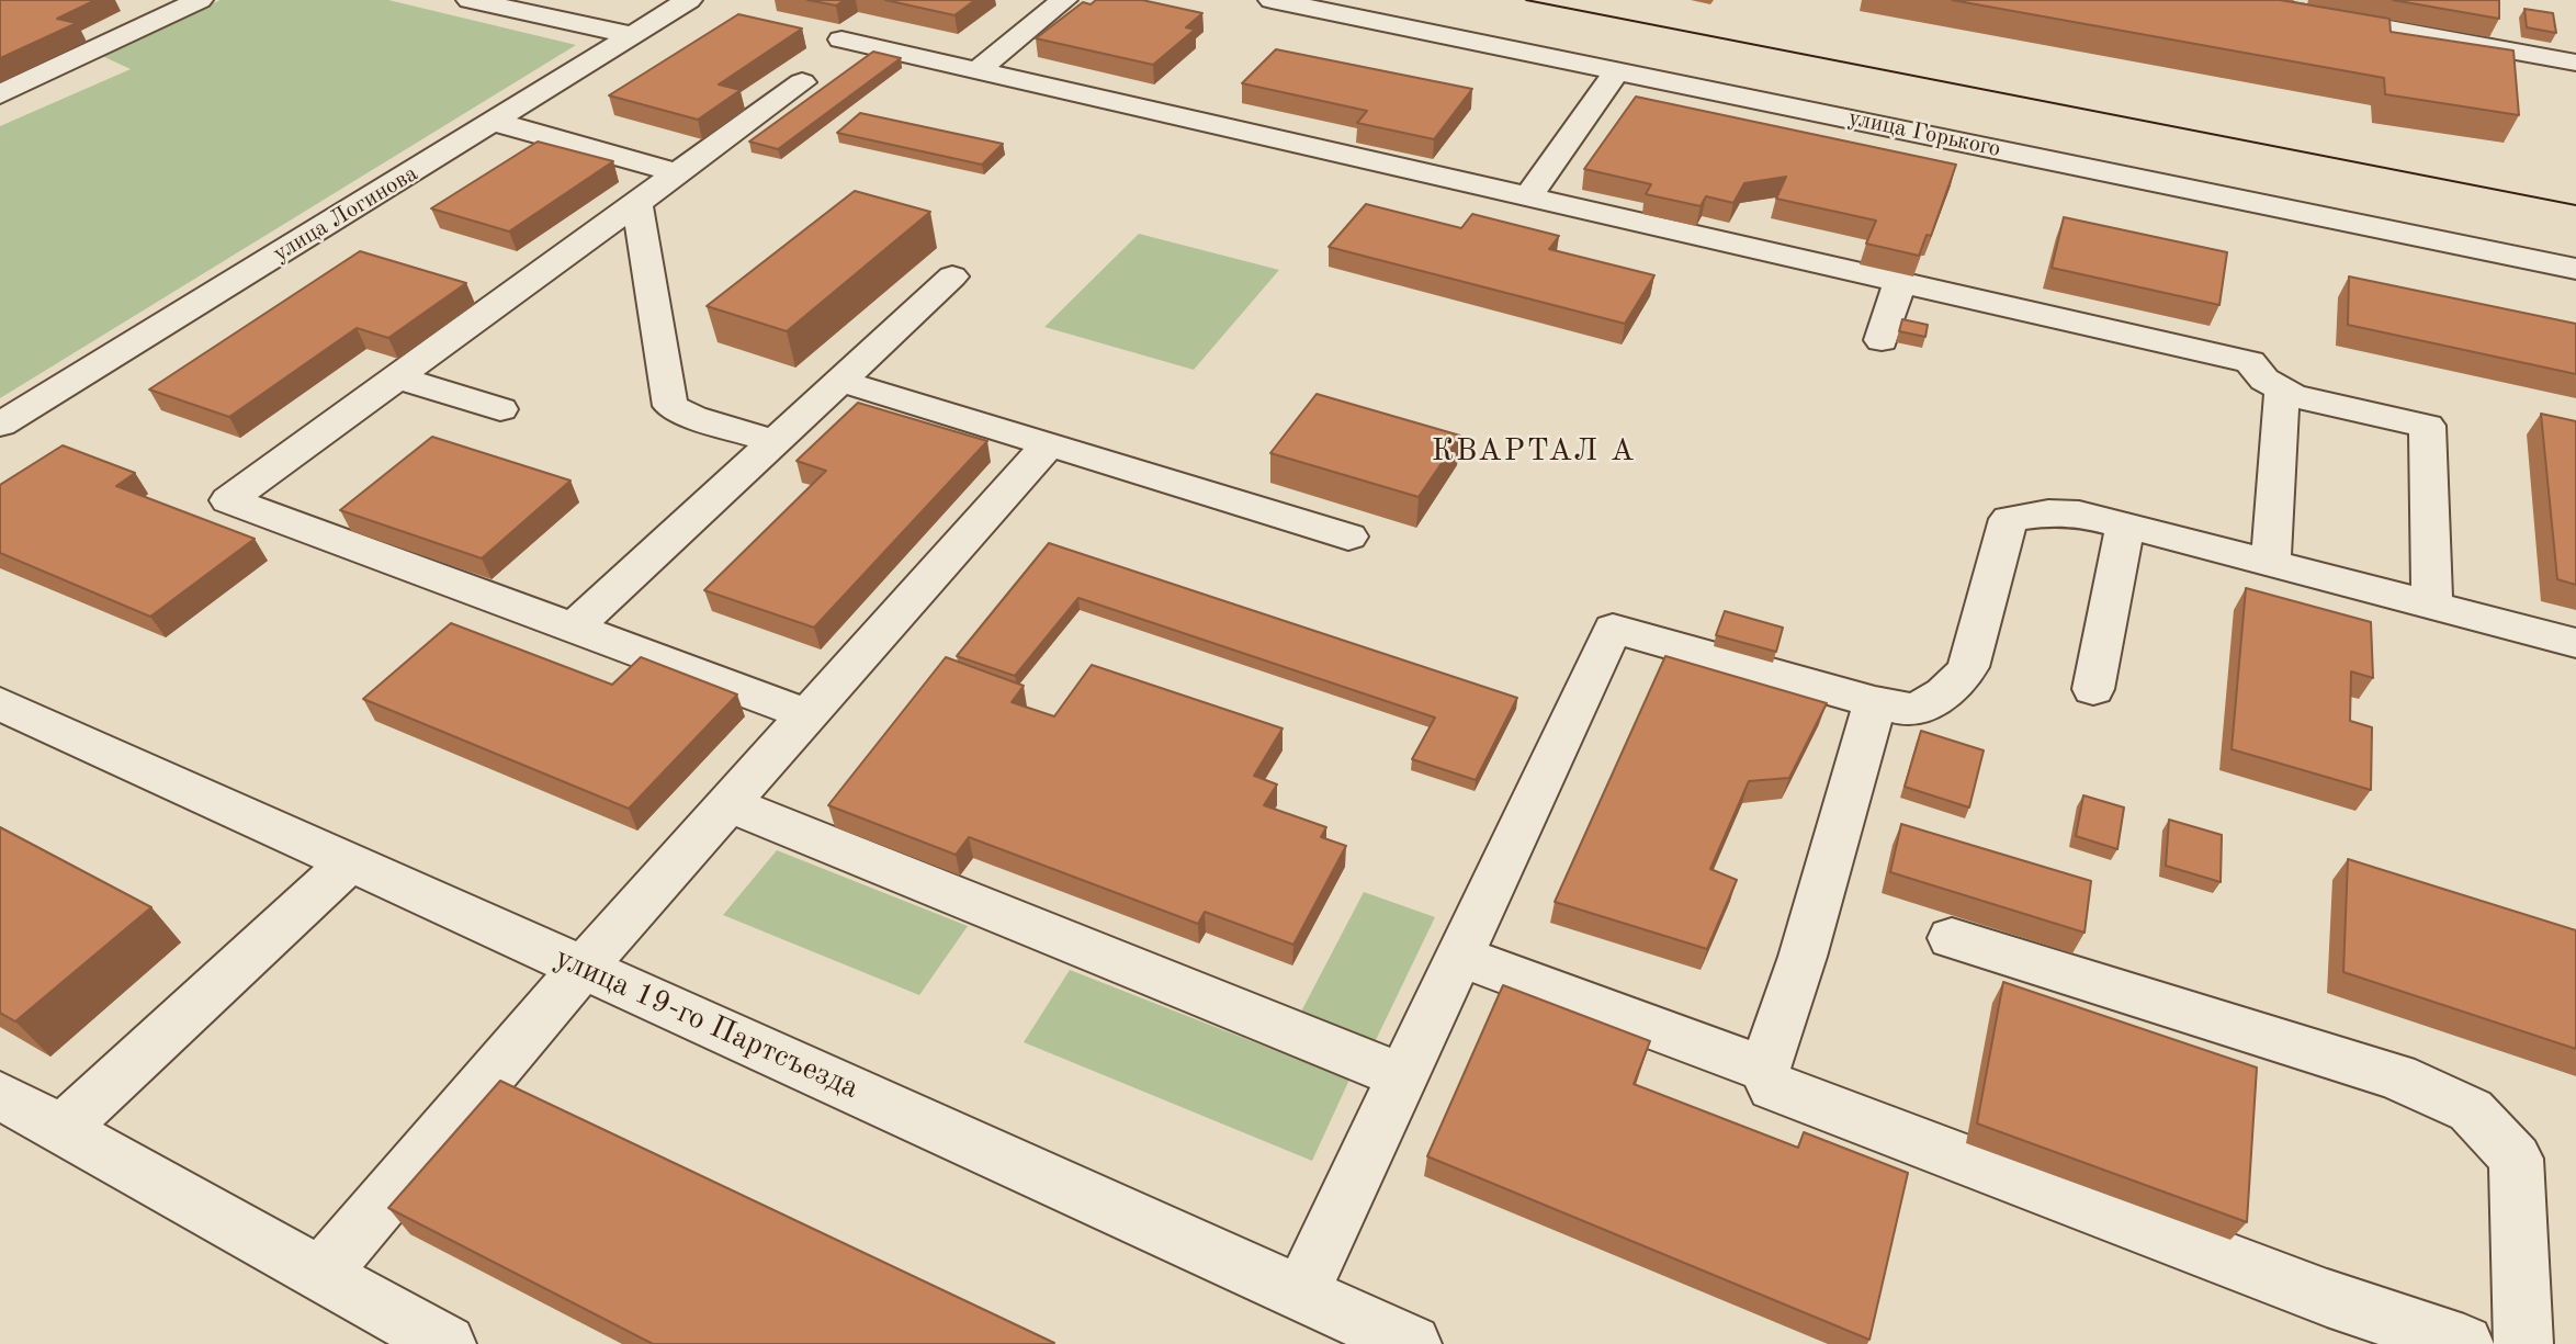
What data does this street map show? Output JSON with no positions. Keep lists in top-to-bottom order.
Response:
{
  "streets": {
    "street": ["улица Горького", "улица Логинова", "улица 19-го Партсъезда"]
  },
  "districts": ["КВАРТАЛ А"]
}
